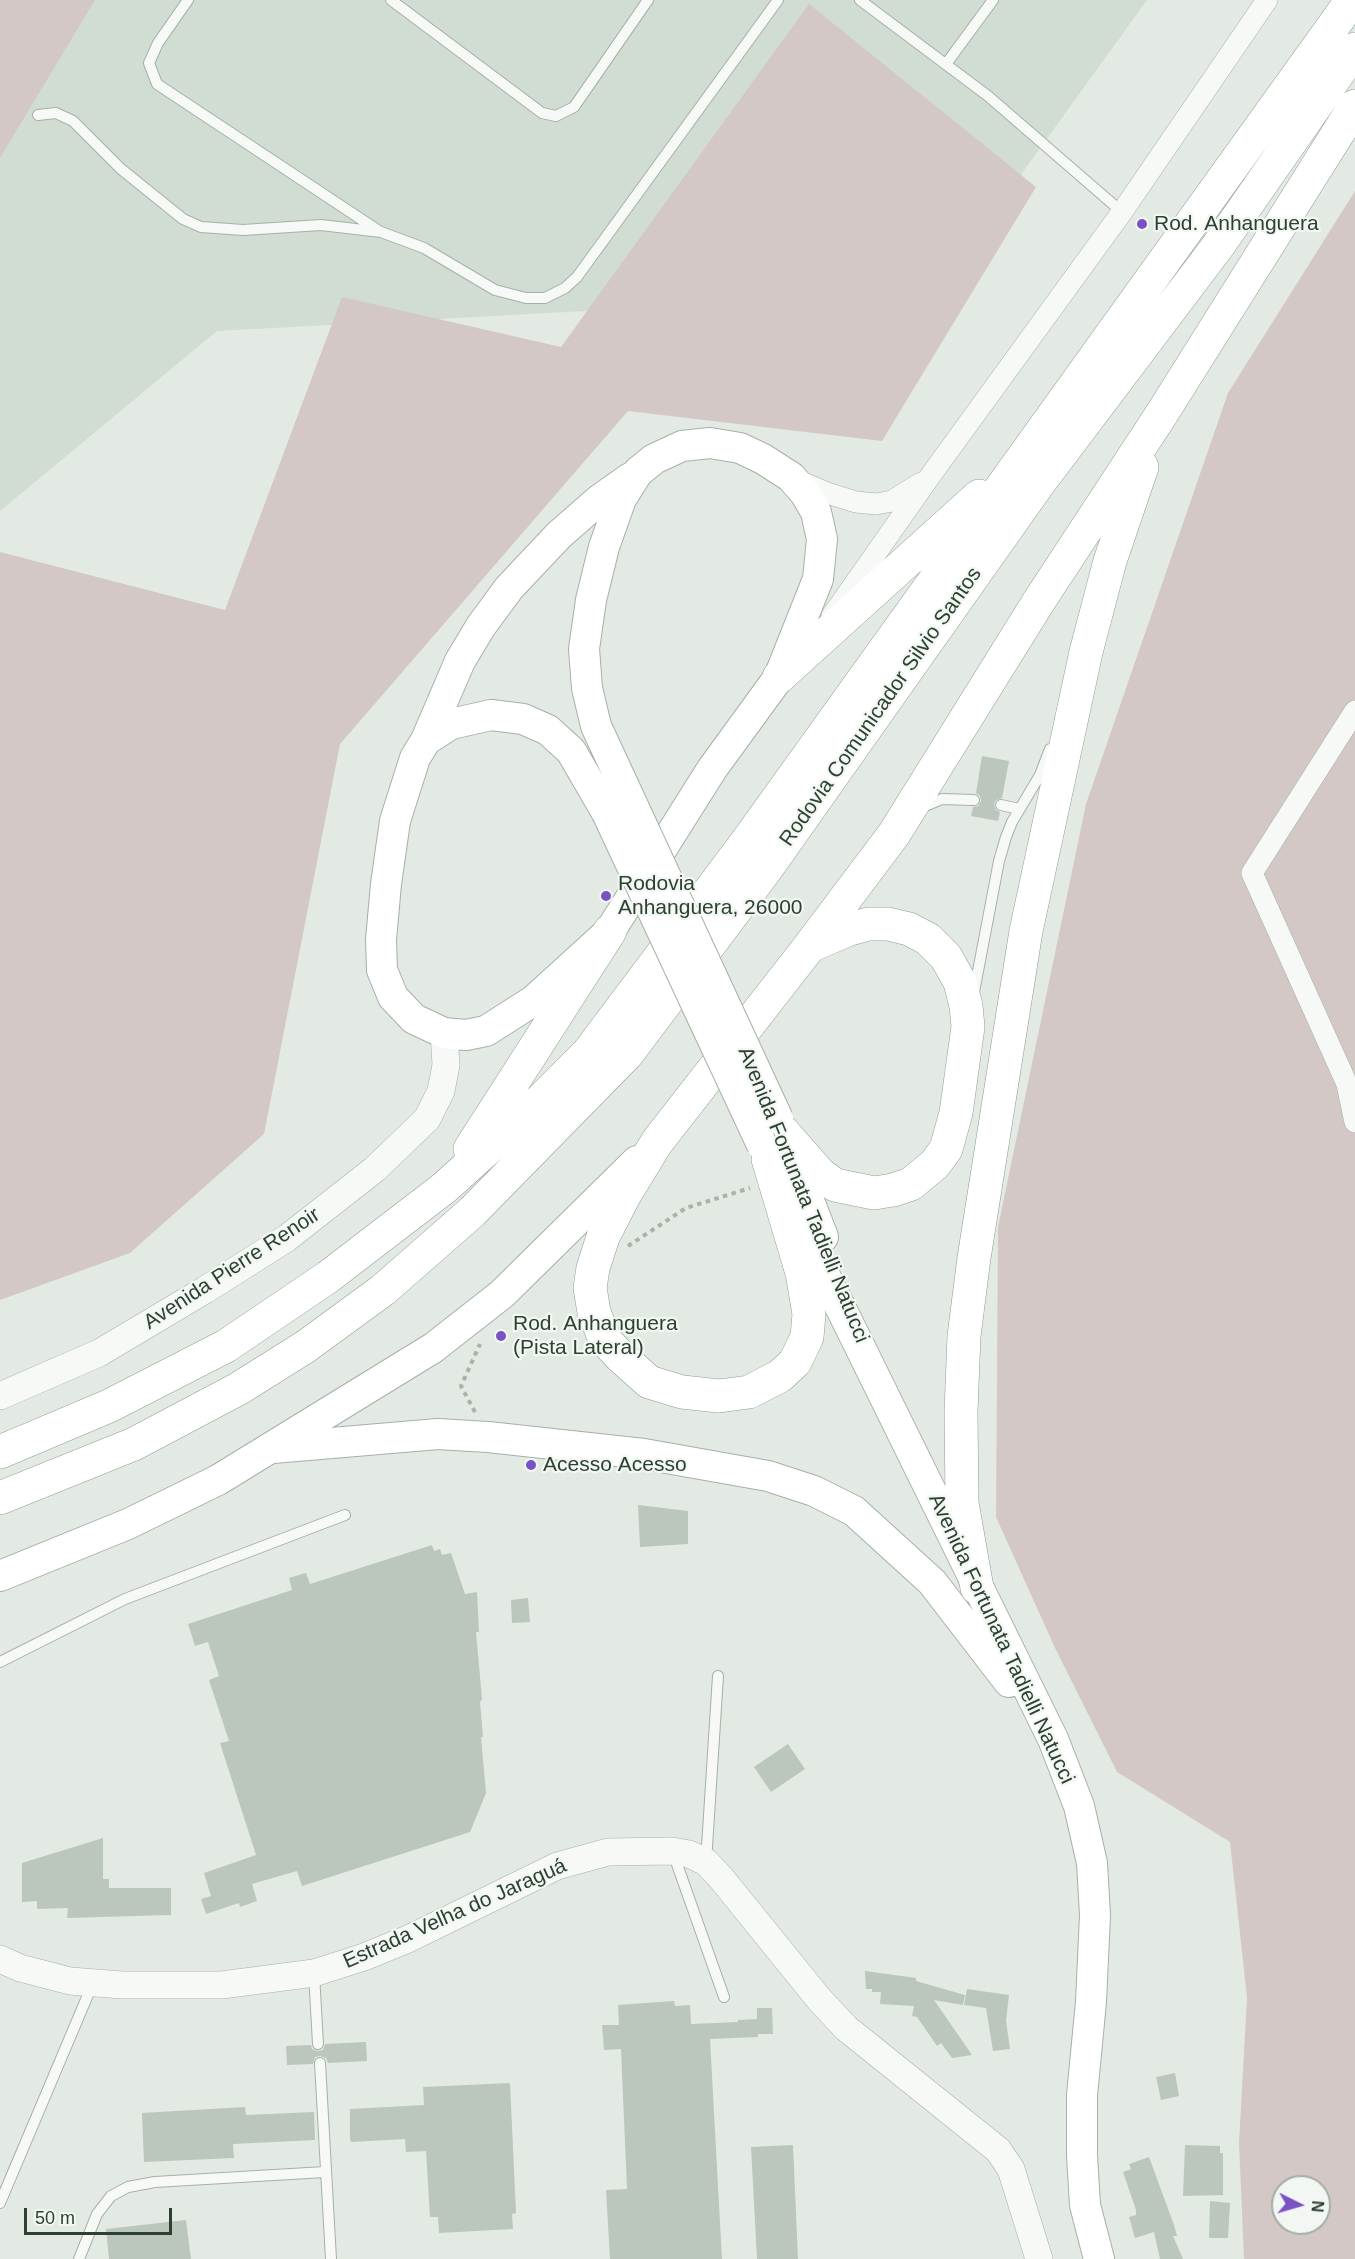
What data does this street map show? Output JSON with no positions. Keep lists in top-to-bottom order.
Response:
{
  "streets": {
    "highway": ["Rodovia Comunicador Silvio Santos"],
    "main road": ["Avenida Fortunata Tadielli Natucci"],
    "street": ["Avenida Pierre Renoir", "Estrada Velha do Jaraguá"]
  },
  "places": [
    "Rod. Anhanguera",
    "Rodovia Anhanguera, 26000",
    "Rod. Anhanguera (Pista Lateral)",
    "Acesso Acesso"
  ],
  "scale_bar": "50 m",
  "north": "right"
}
